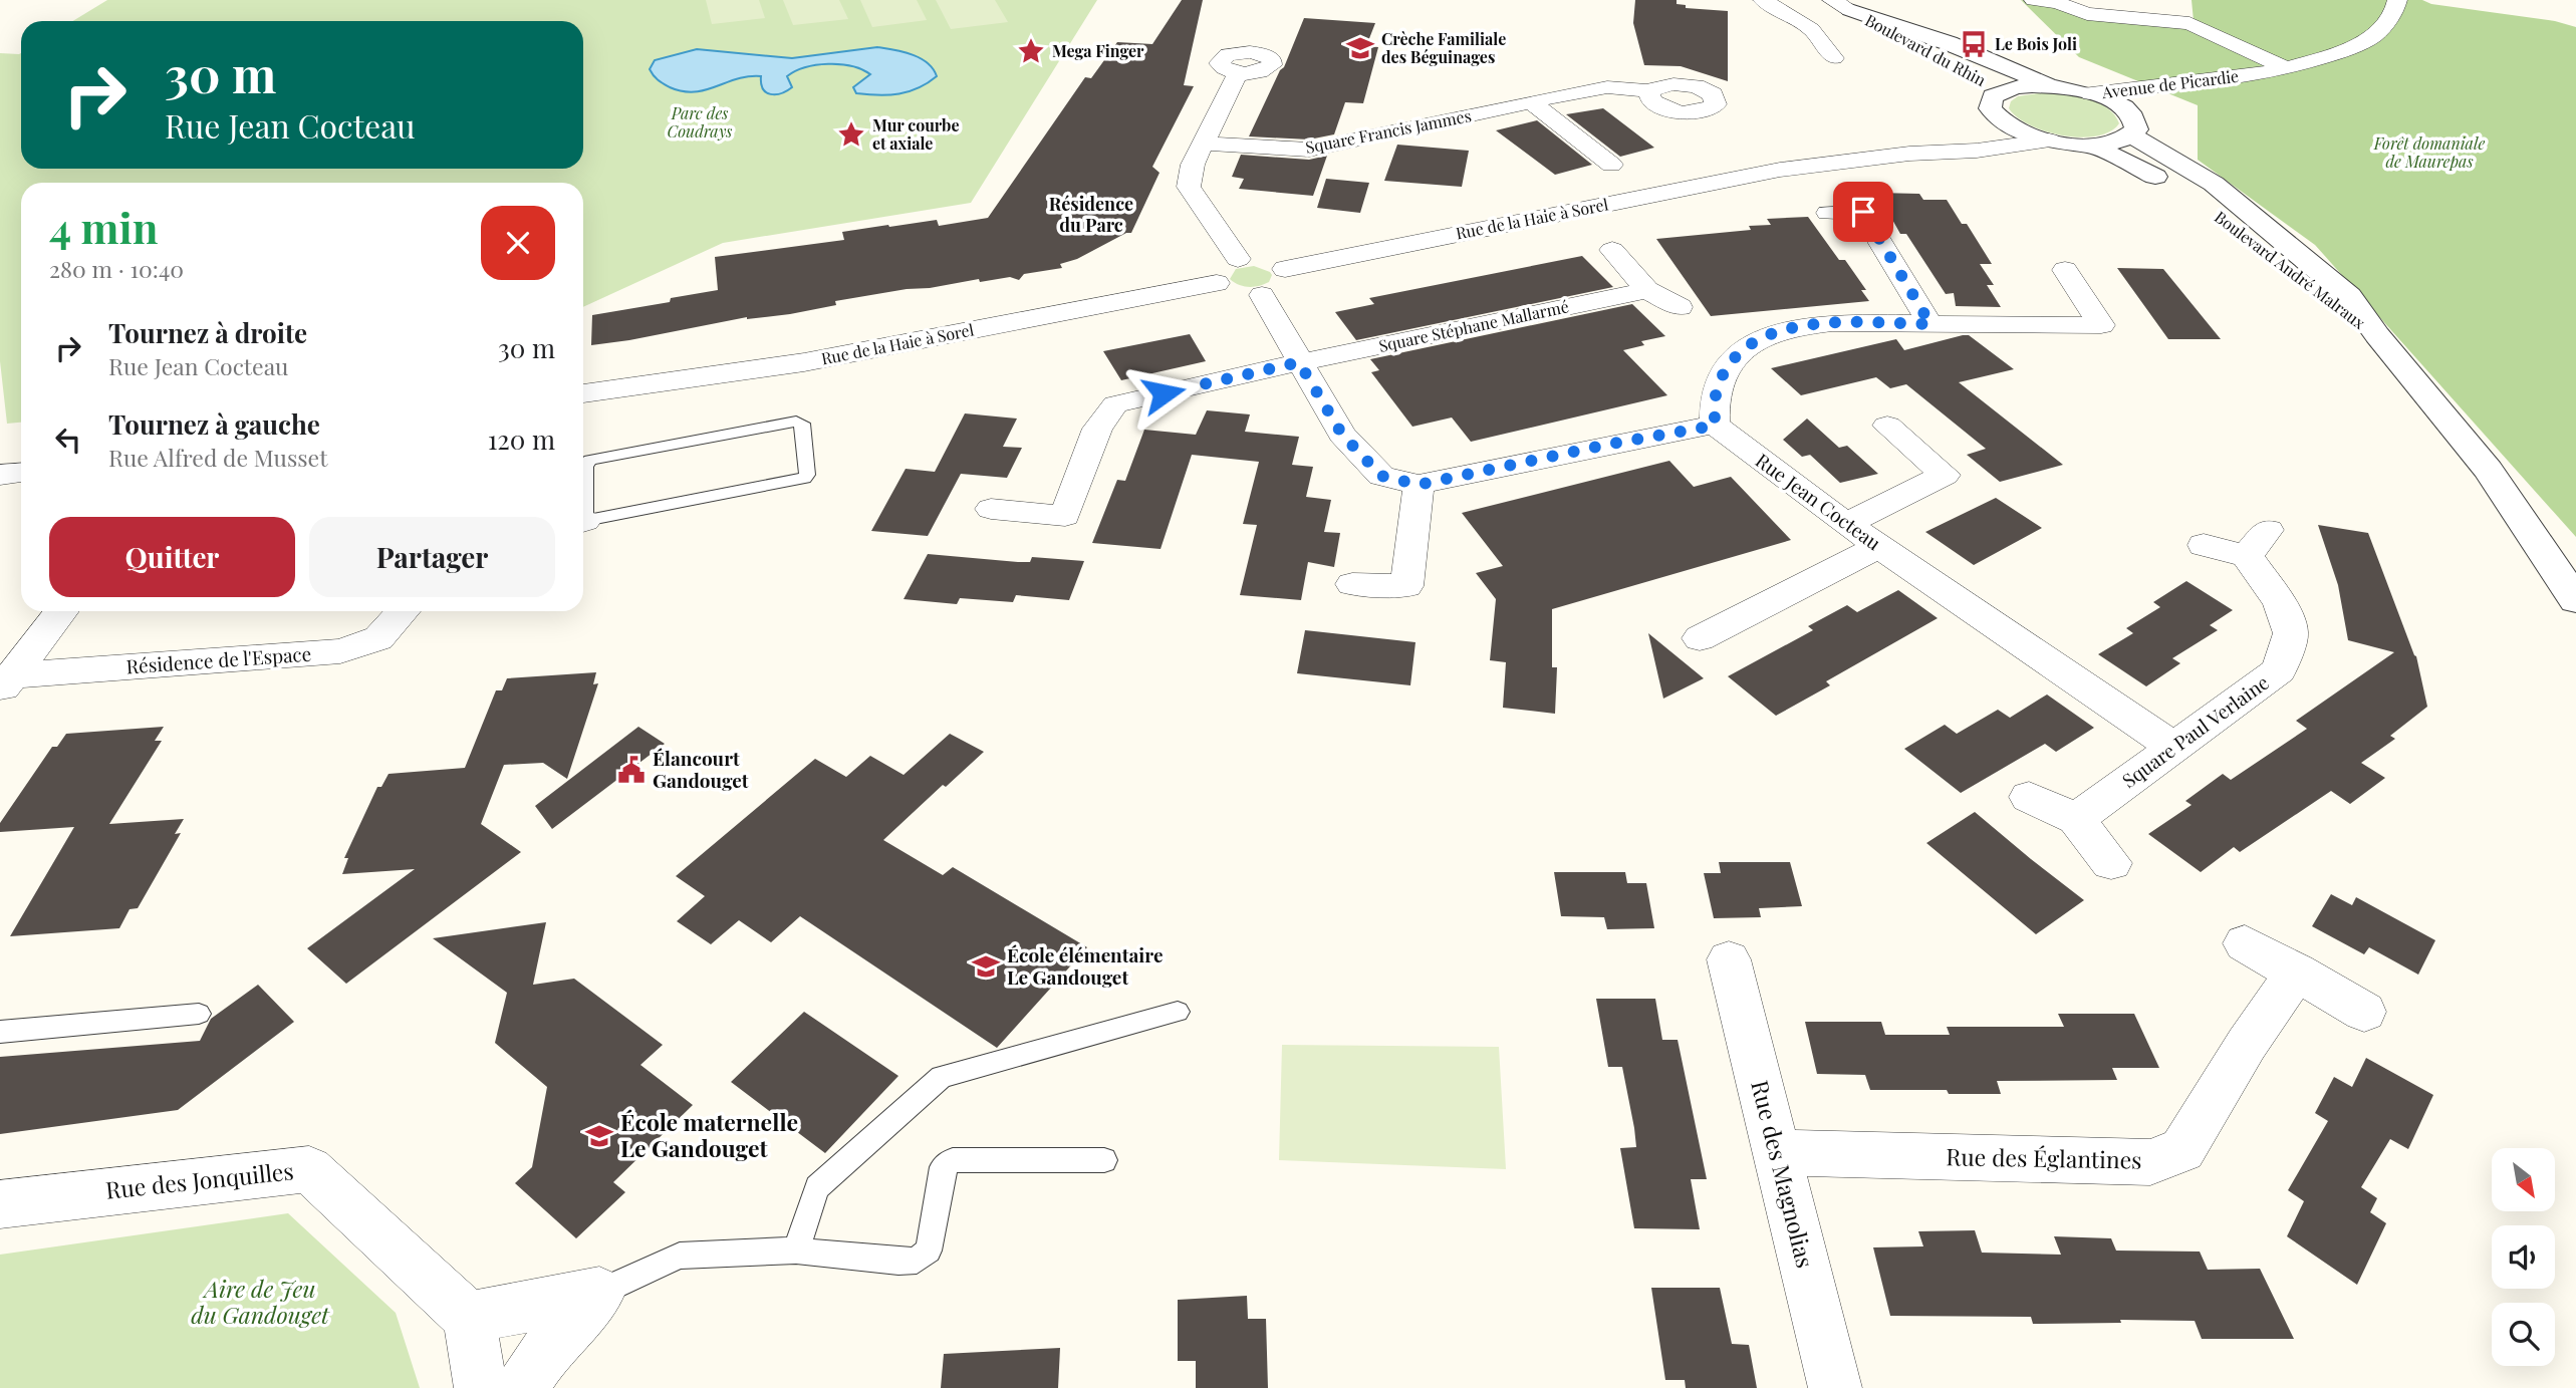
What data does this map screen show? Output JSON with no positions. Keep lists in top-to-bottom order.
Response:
{
  "streets": {
    "street": [
      "Boulevard du Rhin",
      "Avenue de Picardie",
      "Square Francis Jammes",
      "Rue de la Haie à Sorel",
      "Boulevard André Malraux",
      "Square Stéphane Mallarmé",
      "Rue Jean Cocteau",
      "Résidence de l'Espace",
      "Square Paul Verlaine",
      "Rue des Églantines",
      "Rue des Magnolias",
      "Rue des Jonquilles"
    ]
  },
  "crossings": [
    ["Boulevard du Rhin", "Boulevard André Malraux"],
    ["Avenue de Picardie", "Boulevard André Malraux"],
    ["Rue Jean Cocteau", "Square Paul Verlaine"],
    ["Rue des Églantines", "Rue des Magnolias"]
  ],
  "districts": ["Résidence du Parc"],
  "parks": ["Parc des Coudrays", "Forêt domaniale de Maurepas", "Aire de Jeu du Gandouget"],
  "places": {
    "bus stop": ["Le Bois Joli"],
    "school or university": ["Crèche Familiale des Béguinages", "École élémentaire Le Gandouget", "École maternelle Le Gandouget"],
    "place": ["Mega Finger", "Mur courbe et axiale"],
    "public building": ["Élancourt Gandouget"]
  },
  "north": "bottom right",
  "page": {
    "turn": ["30 m", "Rue Jean Cocteau"],
    "heading": ["4 min", "280 m · 10:40"],
    "list": [
      {
        "name": "Tournez à droite",
        "note": "Rue Jean Cocteau",
        "value": "30 m"
      },
      {
        "name": "Tournez à gauche",
        "note": "Rue Alfred de Musset",
        "value": "120 m"
      }
    ],
    "buttons": ["Quitter", "Partager"]
  }
}
